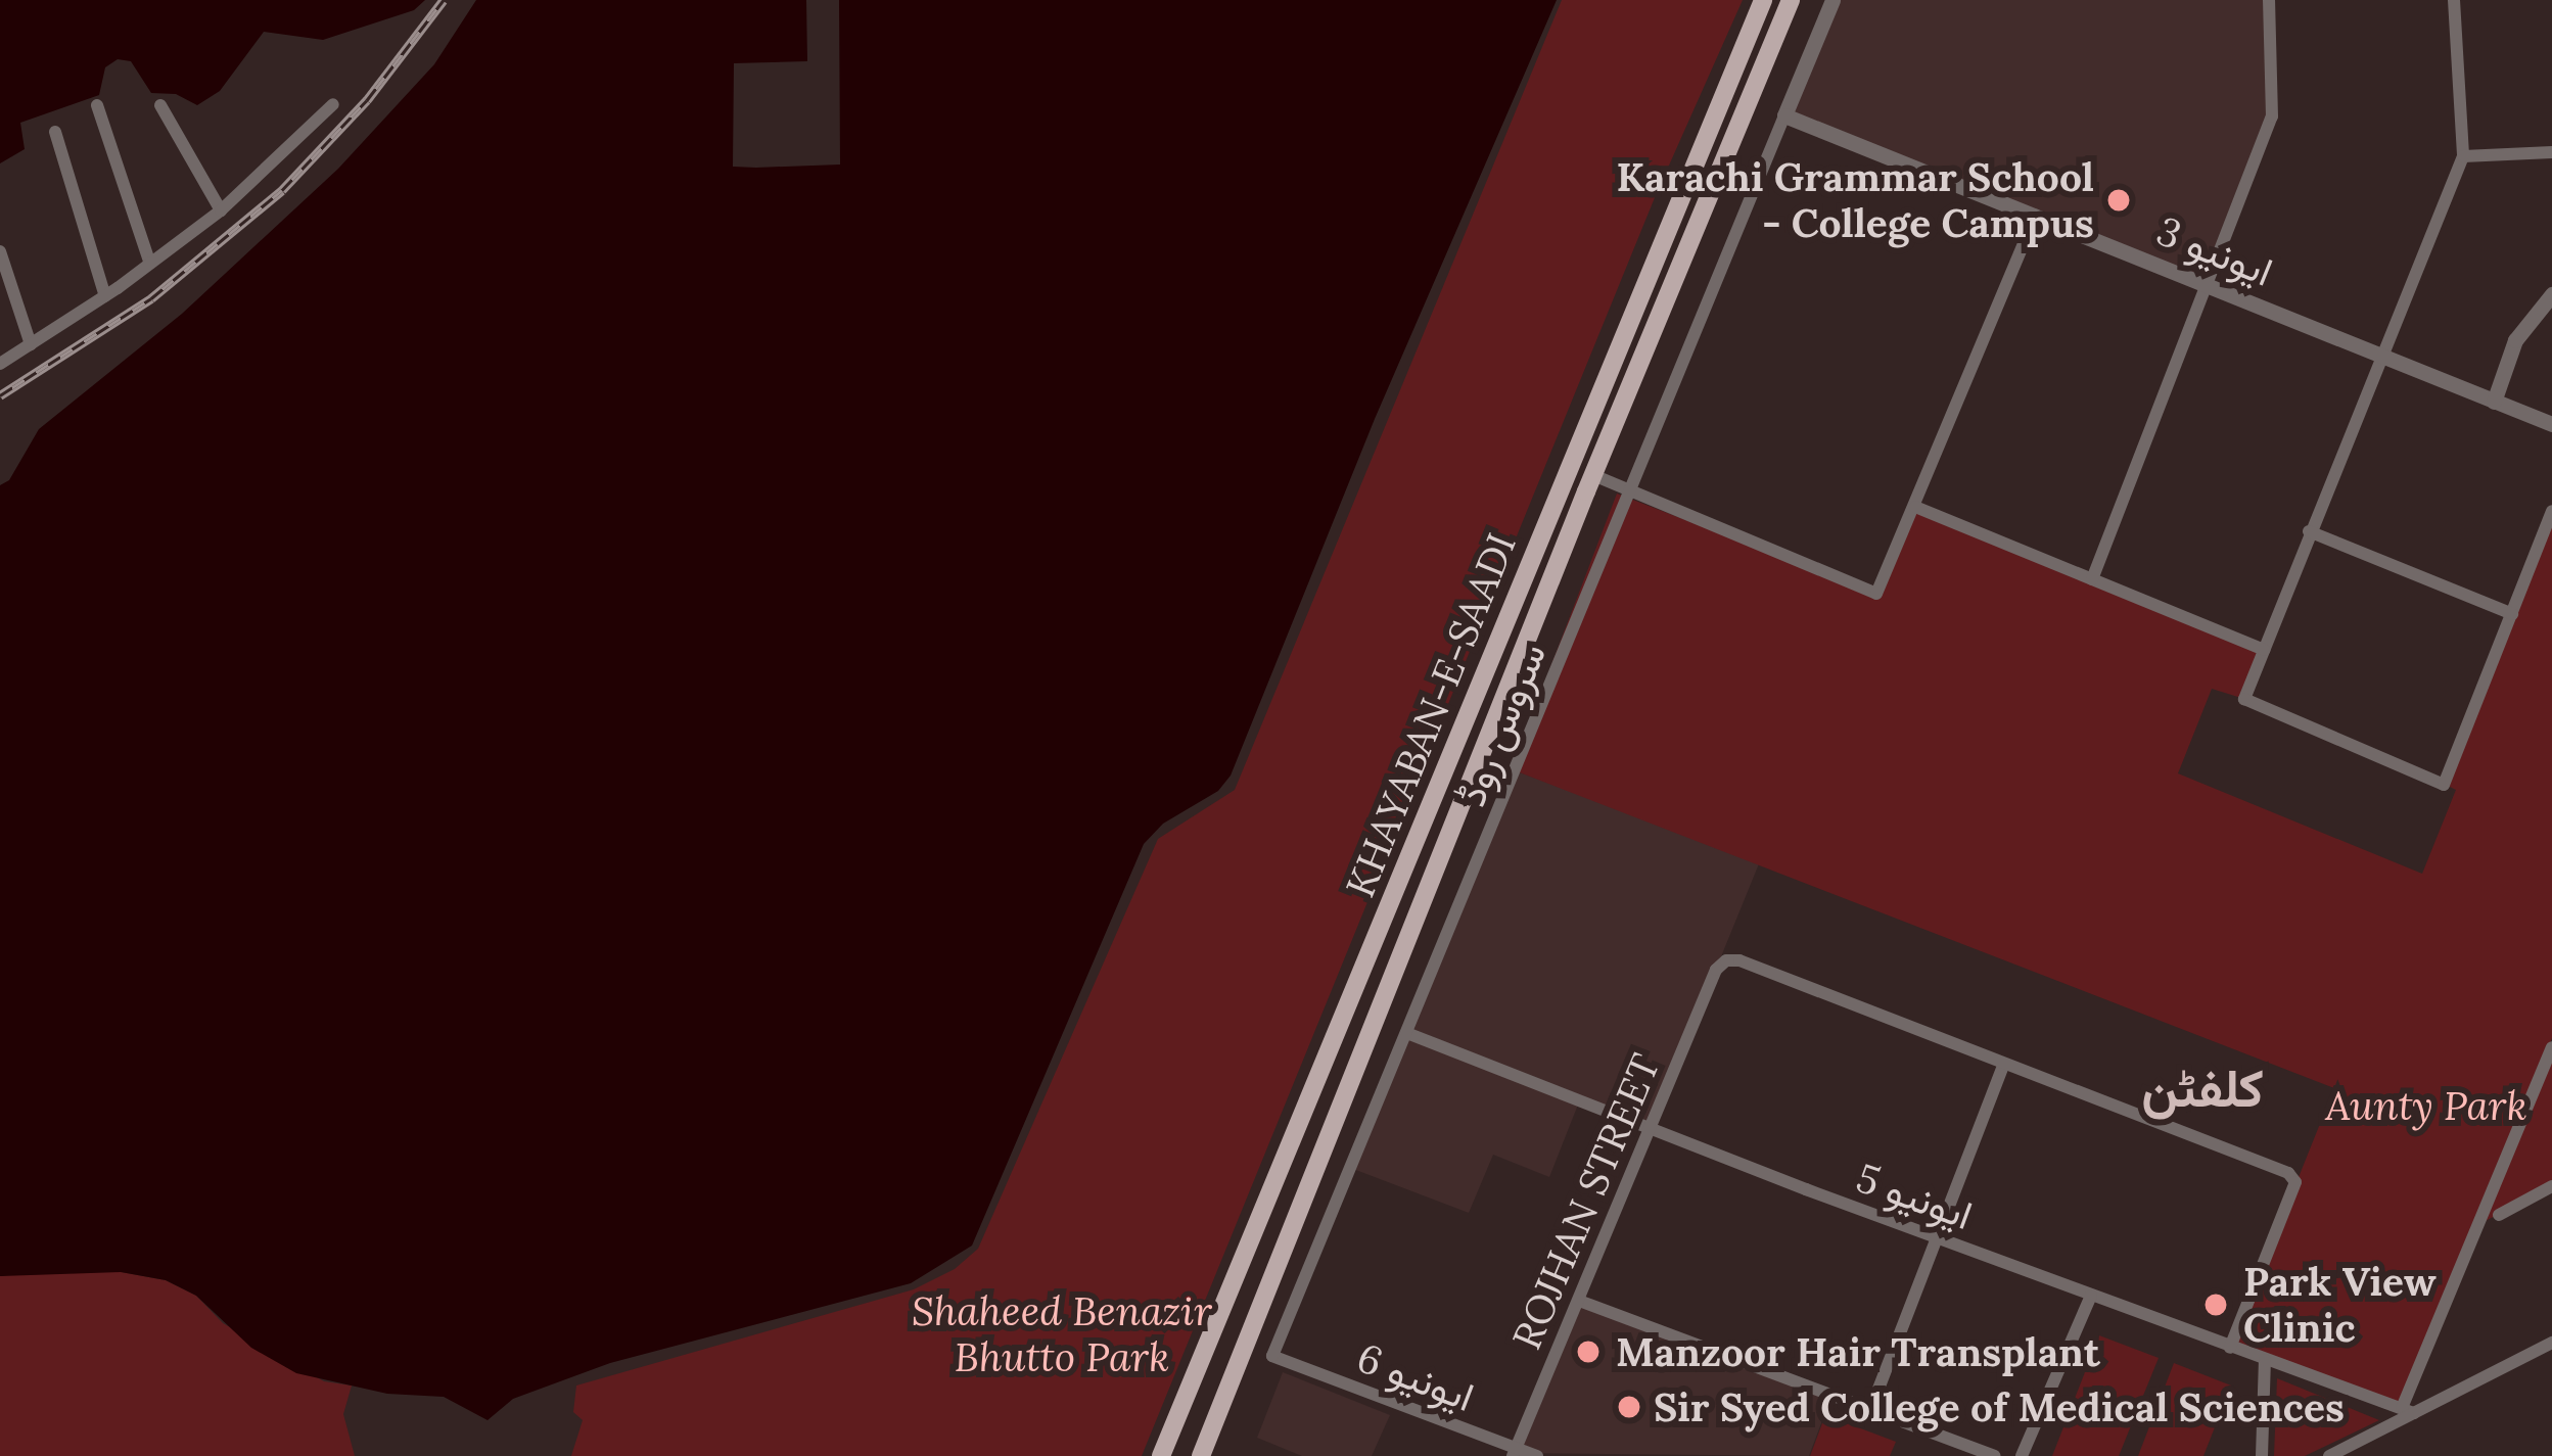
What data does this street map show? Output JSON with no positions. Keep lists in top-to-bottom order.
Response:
{
  "streets": {
    "main road": ["KHAYABAN-E-SAADI"],
    "street": [
      "ایونیو 3",
      "سروس روڈ",
      "ایونیو 5",
      "ROJHAN STREET",
      "ایونیو 6"
    ]
  },
  "crossings": [
    ["ایونیو 3", "سروس روڈ"],
    ["سروس روڈ", "ایونیو 5"],
    ["سروس روڈ", "ایونیو 6"],
    ["ایونیو 5", "ROJHAN STREET"],
    ["ROJHAN STREET", "ایونیو 6"]
  ],
  "districts": ["کلفٹن"],
  "parks": ["Aunty Park", "Shaheed Benazir Bhutto Park"],
  "places": [
    "Karachi Grammar School - College Campus",
    "Park View Clinic",
    "Manzoor Hair Transplant",
    "Sir Syed College of Medical Sciences"
  ]
}
